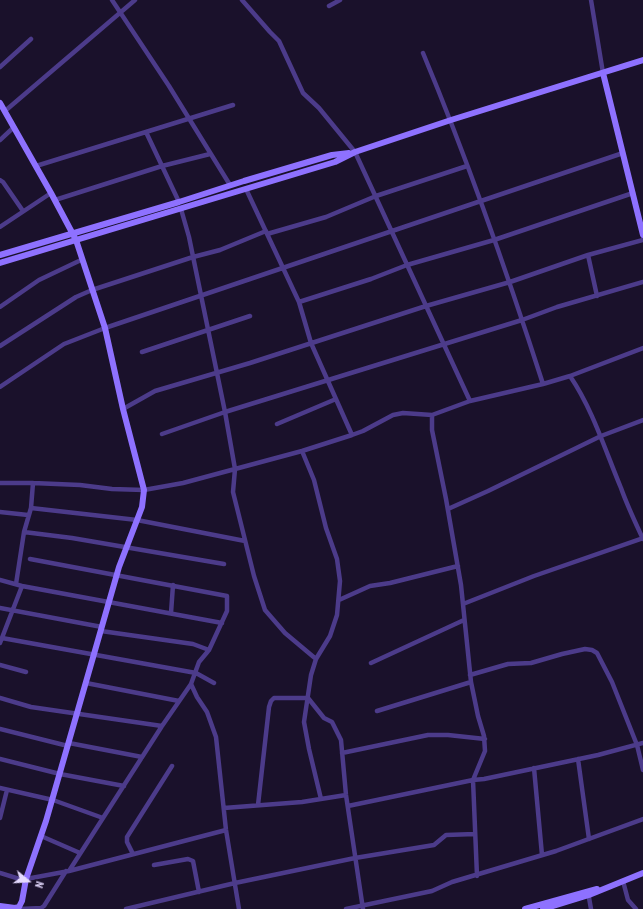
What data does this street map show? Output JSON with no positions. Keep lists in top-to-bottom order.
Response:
{
  "north": "right"
}
